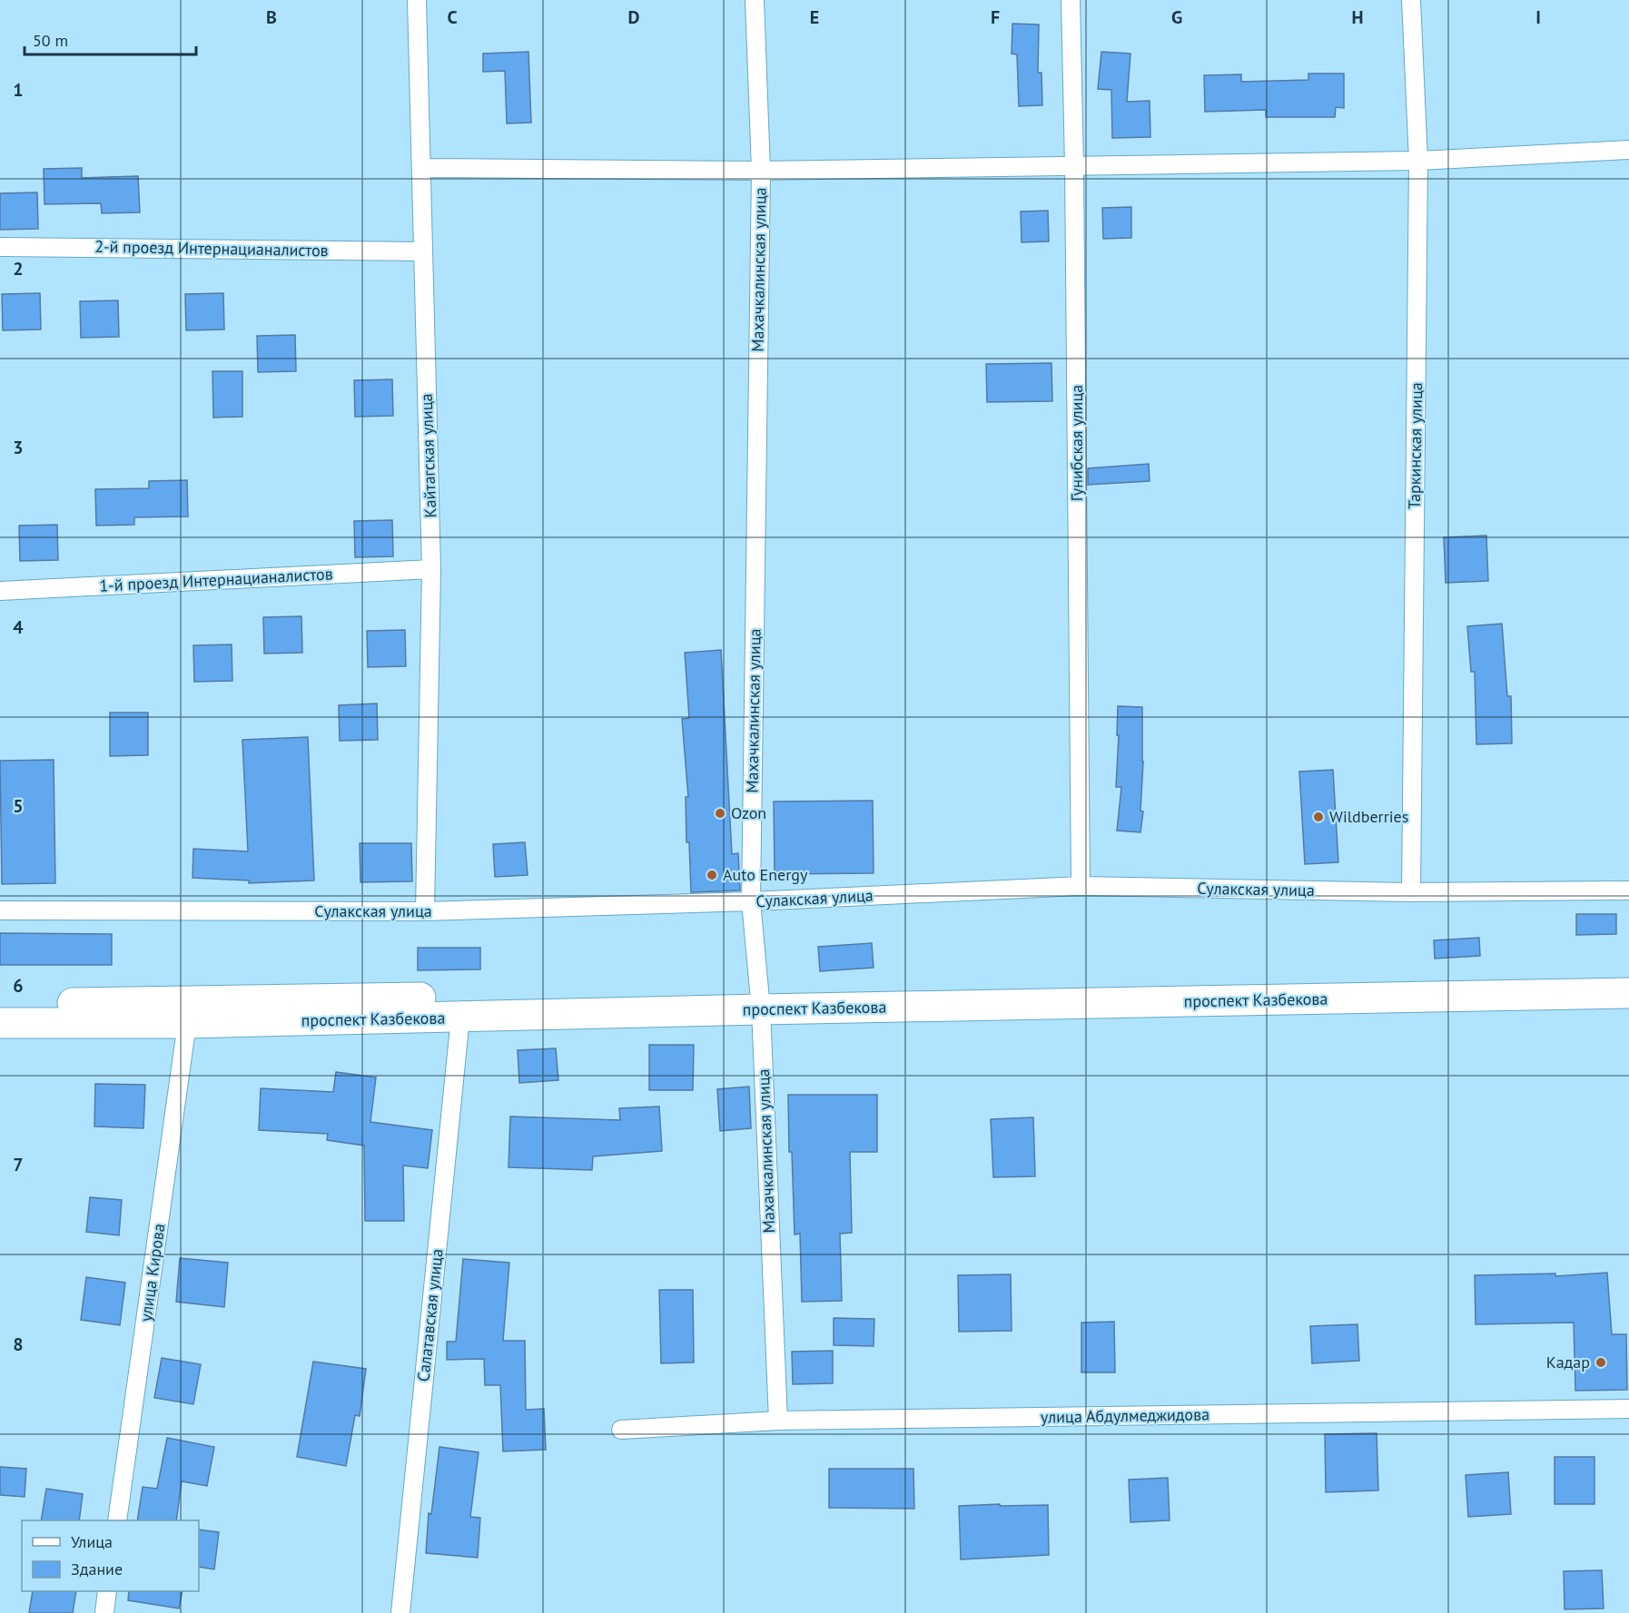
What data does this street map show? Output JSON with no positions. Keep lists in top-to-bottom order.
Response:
{
  "streets": {
    "highway": ["проспект Казбекова"],
    "street": [
      "2-й проезд Интернацианалистов",
      "Махачкалинская улица",
      "Гунибская улица",
      "Таркинская улица",
      "Кайтагская улица",
      "1-й проезд Интернацианалистов",
      "Сулакская улица",
      "улица Кирова",
      "Салатавская улица",
      "улица Абдулмеджидова"
    ]
  },
  "crossings": [
    ["2-й проезд Интернацианалистов", "Кайтагская улица"],
    ["Махачкалинская улица", "Сулакская улица"],
    ["Махачкалинская улица", "проспект Казбекова"],
    ["Махачкалинская улица", "улица Абдулмеджидова"],
    ["Гунибская улица", "Сулакская улица"],
    ["Таркинская улица", "Сулакская улица"],
    ["Кайтагская улица", "1-й проезд Интернацианалистов"],
    ["Кайтагская улица", "Сулакская улица"],
    ["проспект Казбекова", "улица Кирова"],
    ["проспект Казбекова", "Салатавская улица"]
  ],
  "places": [
    "Ozon",
    "Wildberries",
    "Auto Energy",
    "Кадар"
  ],
  "legend": ["Улица", "Здание"],
  "scale_bar": "50 m",
  "grid": {
    "columns": [
      "B",
      "C",
      "D",
      "E",
      "F",
      "G",
      "H",
      "I"
    ],
    "rows": [
      "1",
      "2",
      "3",
      "4",
      "5",
      "6",
      "7",
      "8"
    ]
  }
}
